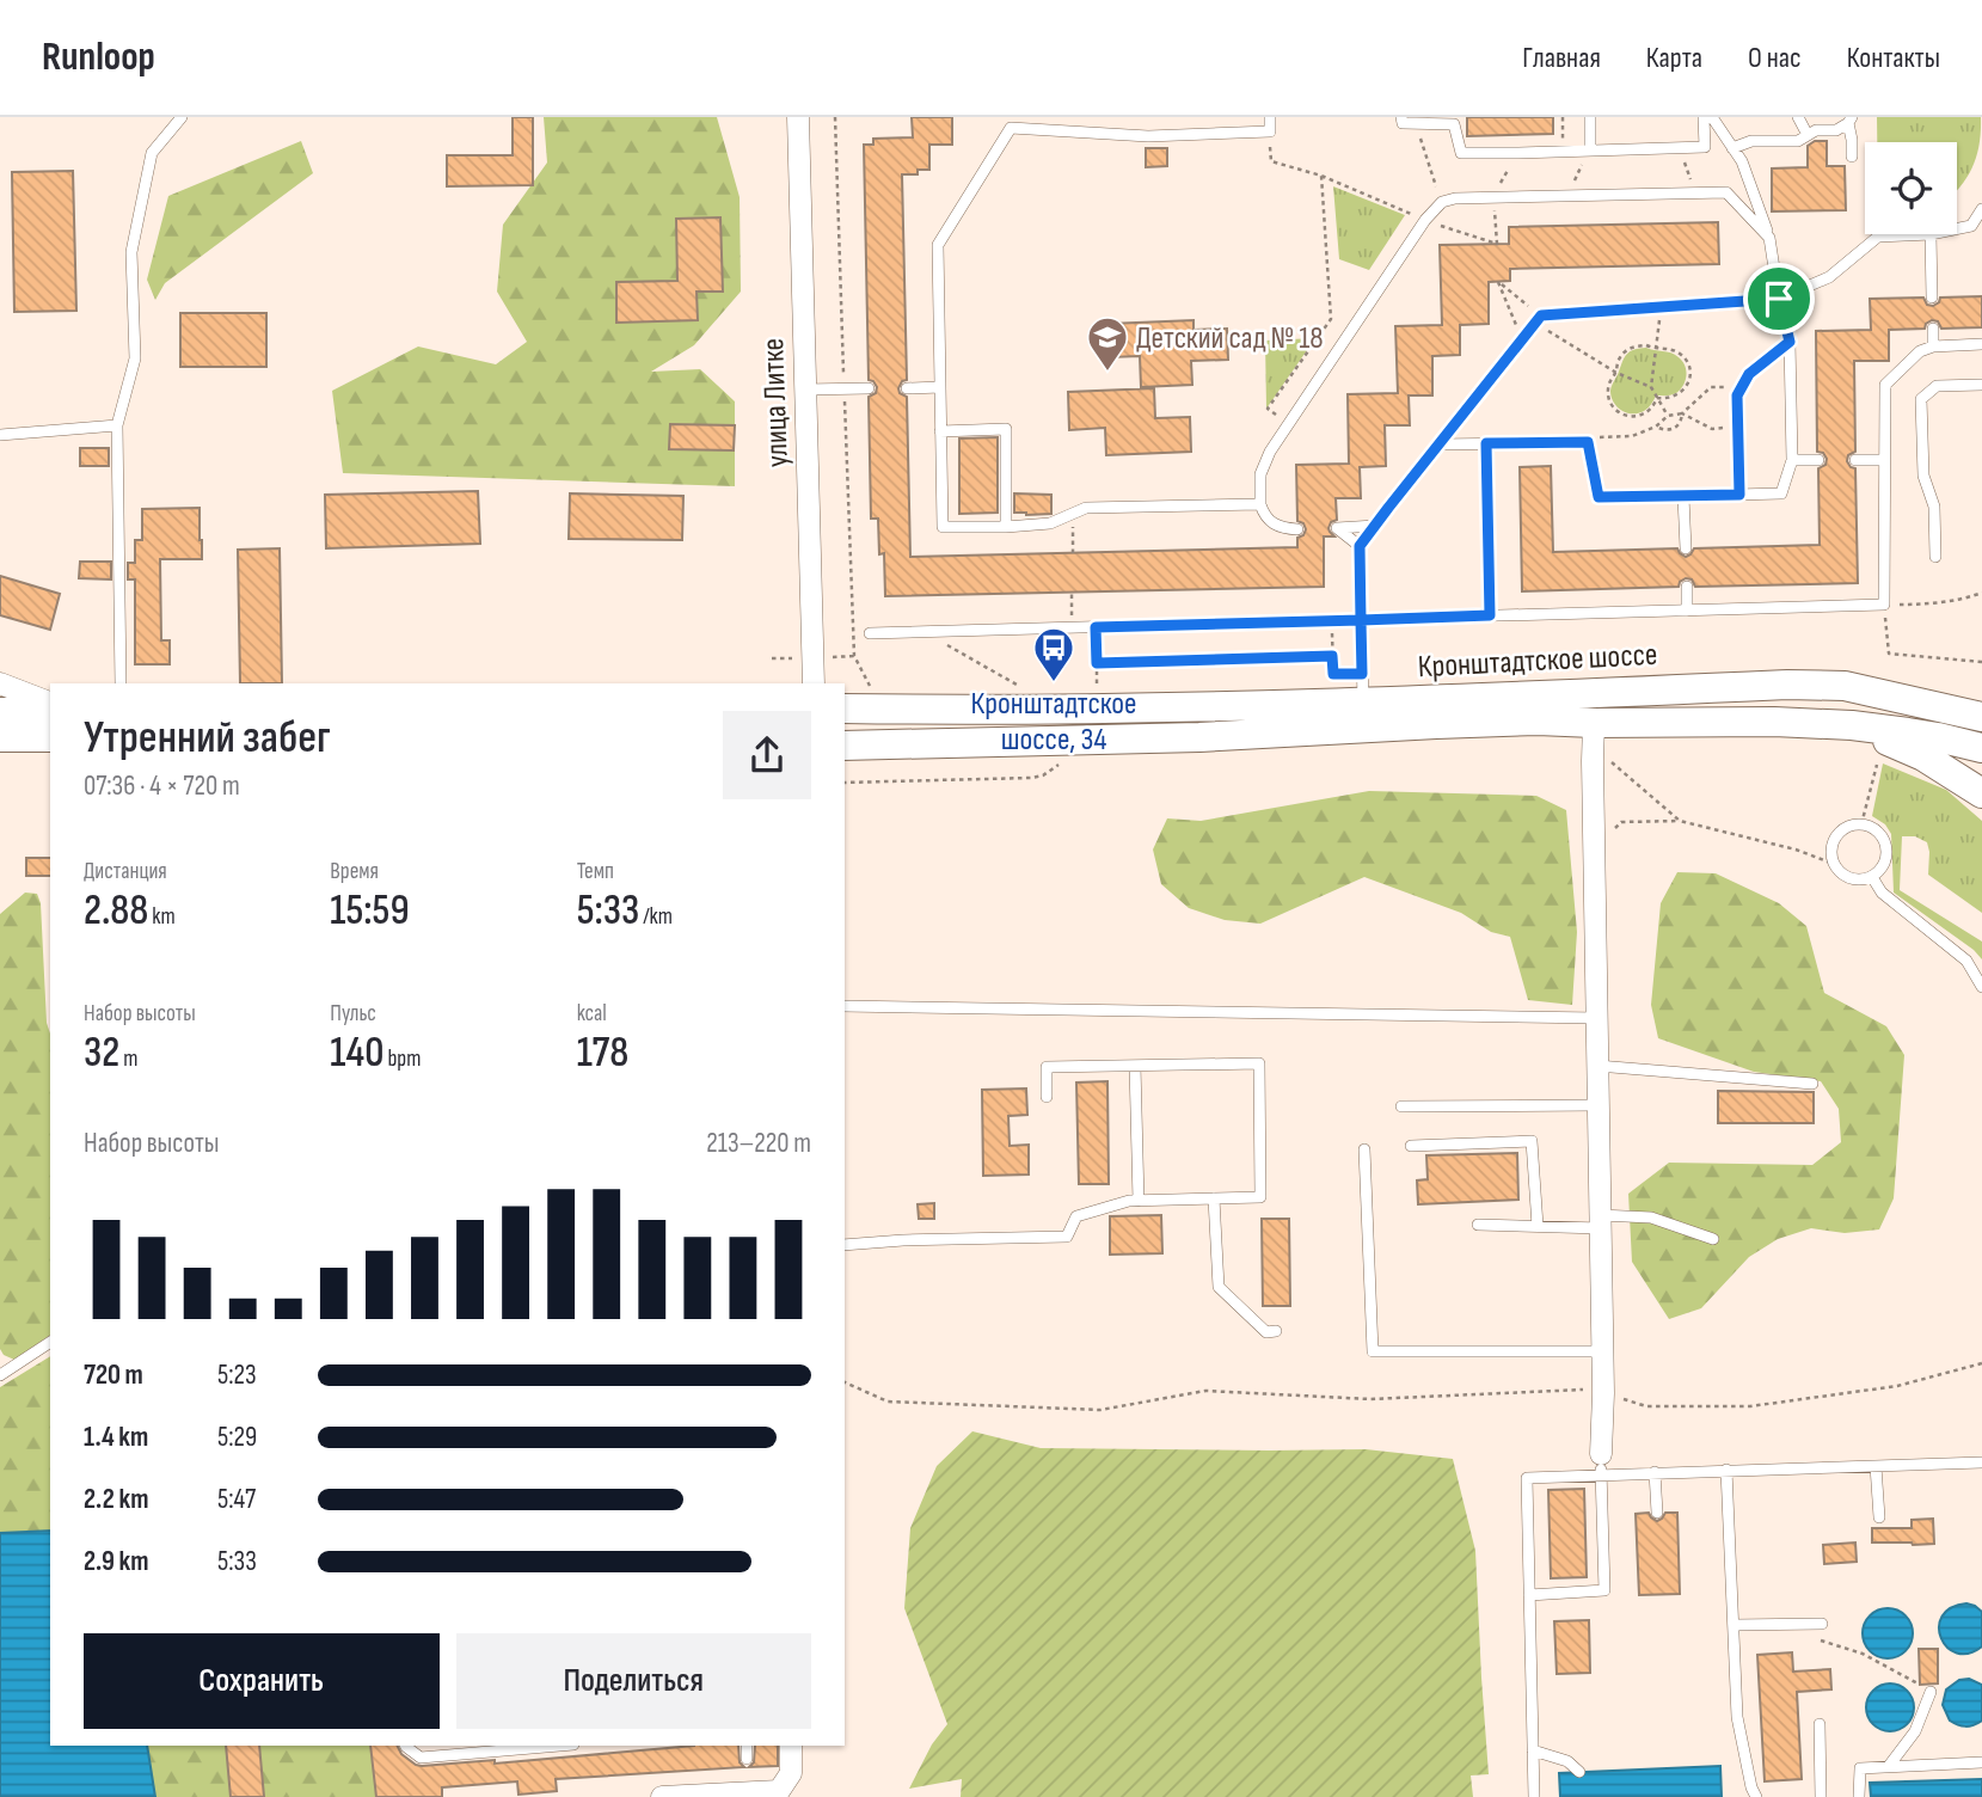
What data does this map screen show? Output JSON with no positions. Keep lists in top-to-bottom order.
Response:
{
  "streets": {
    "main road": ["Кронштадтское шоссе"],
    "street": ["улица Литке"]
  },
  "places": {
    "school or university": ["Детский сад № 18"],
    "bus stop": ["Кронштадтское шоссе, 34"]
  },
  "page": {
    "header": "Runloop",
    "nav": [
      "Главная",
      "Карта",
      "О нас",
      "Контакты"
    ],
    "heading": ["Утренний забег", "07:36 · 4 × 720 m"],
    "stats": [
      ["Дистанция", "2.88 km"],
      ["Время", "15:59"],
      ["Темп", "5:33 /km"],
      ["Набор высоты", "32 m"],
      ["Пульс", "140 bpm"],
      ["kcal", "178"]
    ],
    "chart": ["Набор высоты", "213–220 m"],
    "list": [
      {
        "name": "720 m",
        "note": "5:23"
      },
      {
        "name": "1.4 km",
        "note": "5:29"
      },
      {
        "name": "2.2 km",
        "note": "5:47"
      },
      {
        "name": "2.9 km",
        "note": "5:33"
      }
    ],
    "buttons": ["Сохранить", "Поделиться"]
  }
}
